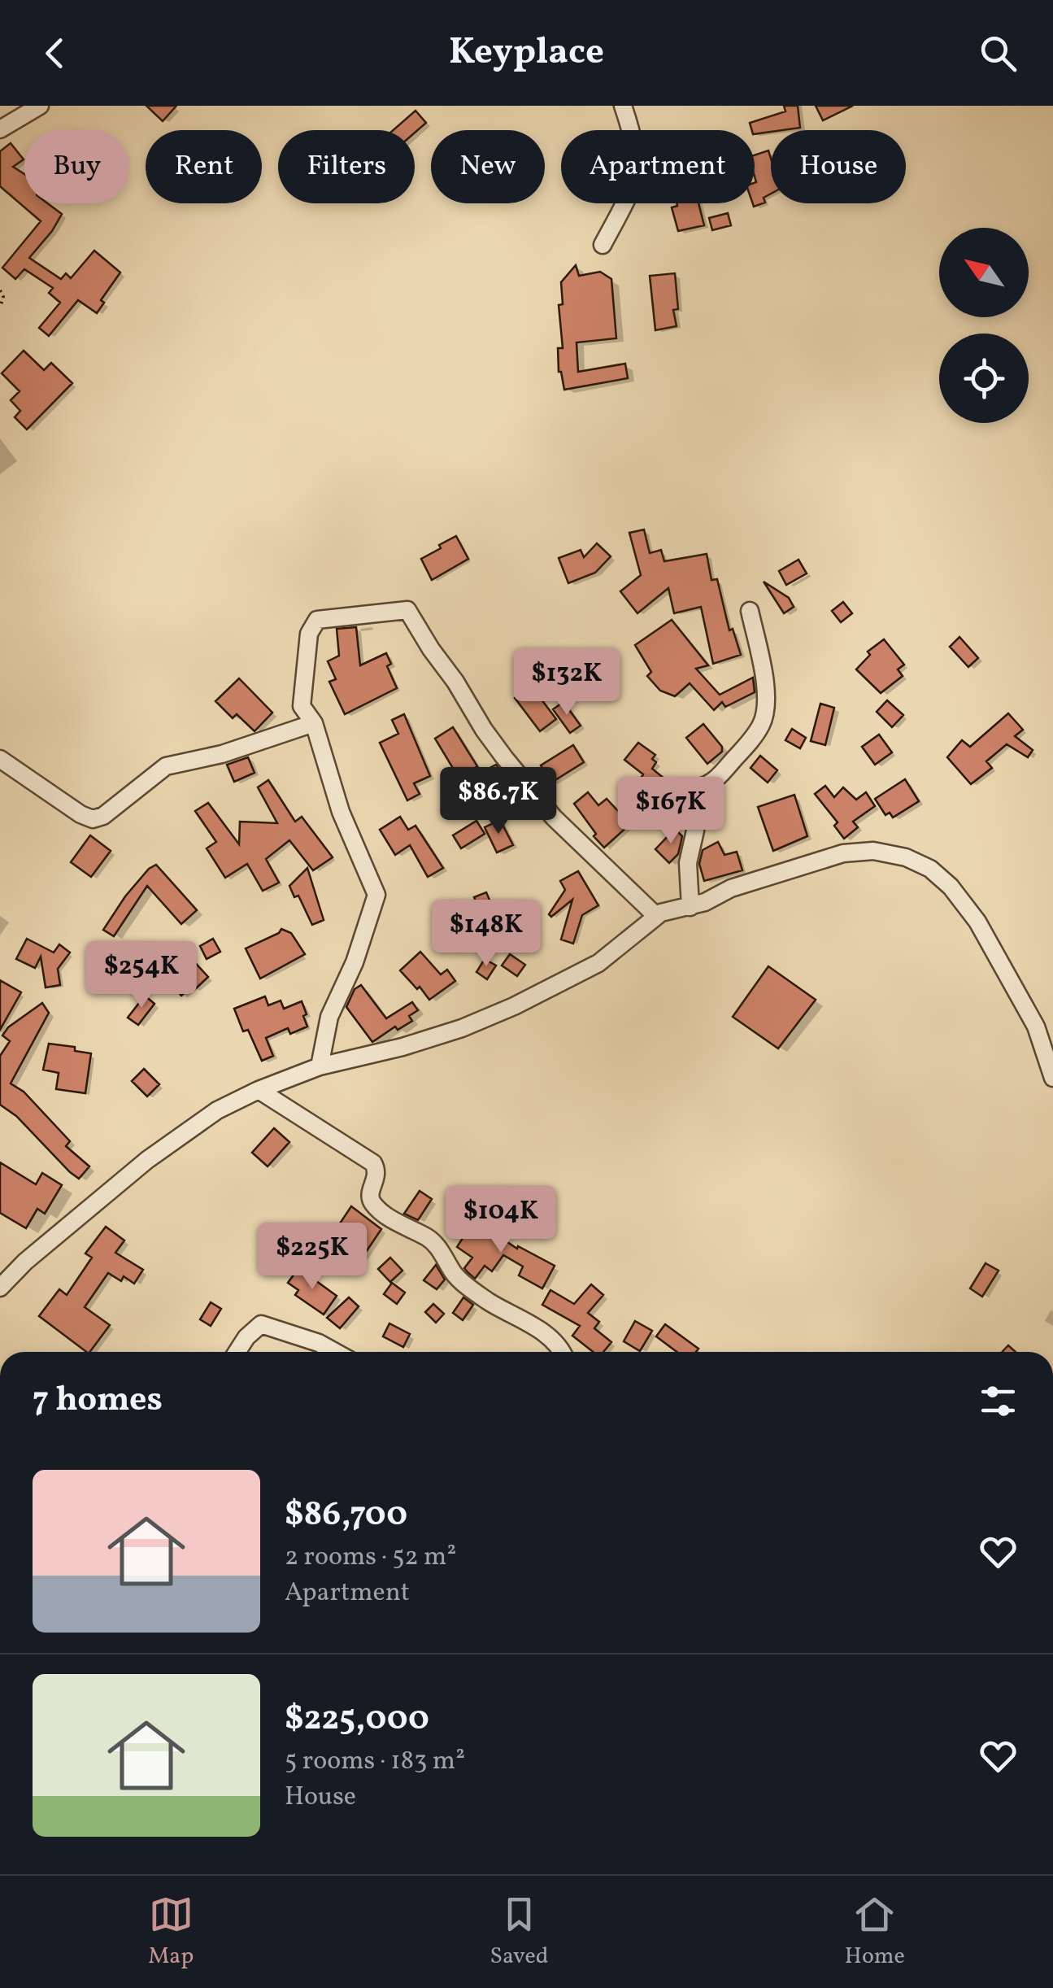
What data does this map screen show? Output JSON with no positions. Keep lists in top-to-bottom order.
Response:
{
  "north": "top left",
  "page": {
    "header": "Keyplace",
    "chip": [
      "Buy",
      "Rent",
      "Filters",
      "New",
      "Apartment",
      "House"
    ],
    "price": [
      "$132K",
      "$86.7K",
      "$167K",
      "$148K",
      "$254K",
      "$104K",
      "$225K"
    ],
    "heading": "7 homes",
    "list": [
      {
        "name": "$86,700",
        "note": "2 rooms · 52 m² · Apartment"
      },
      {
        "name": "$225,000",
        "note": "5 rooms · 183 m² · House"
      }
    ],
    "tabs": ["Map", "Saved", "Home"]
  }
}
